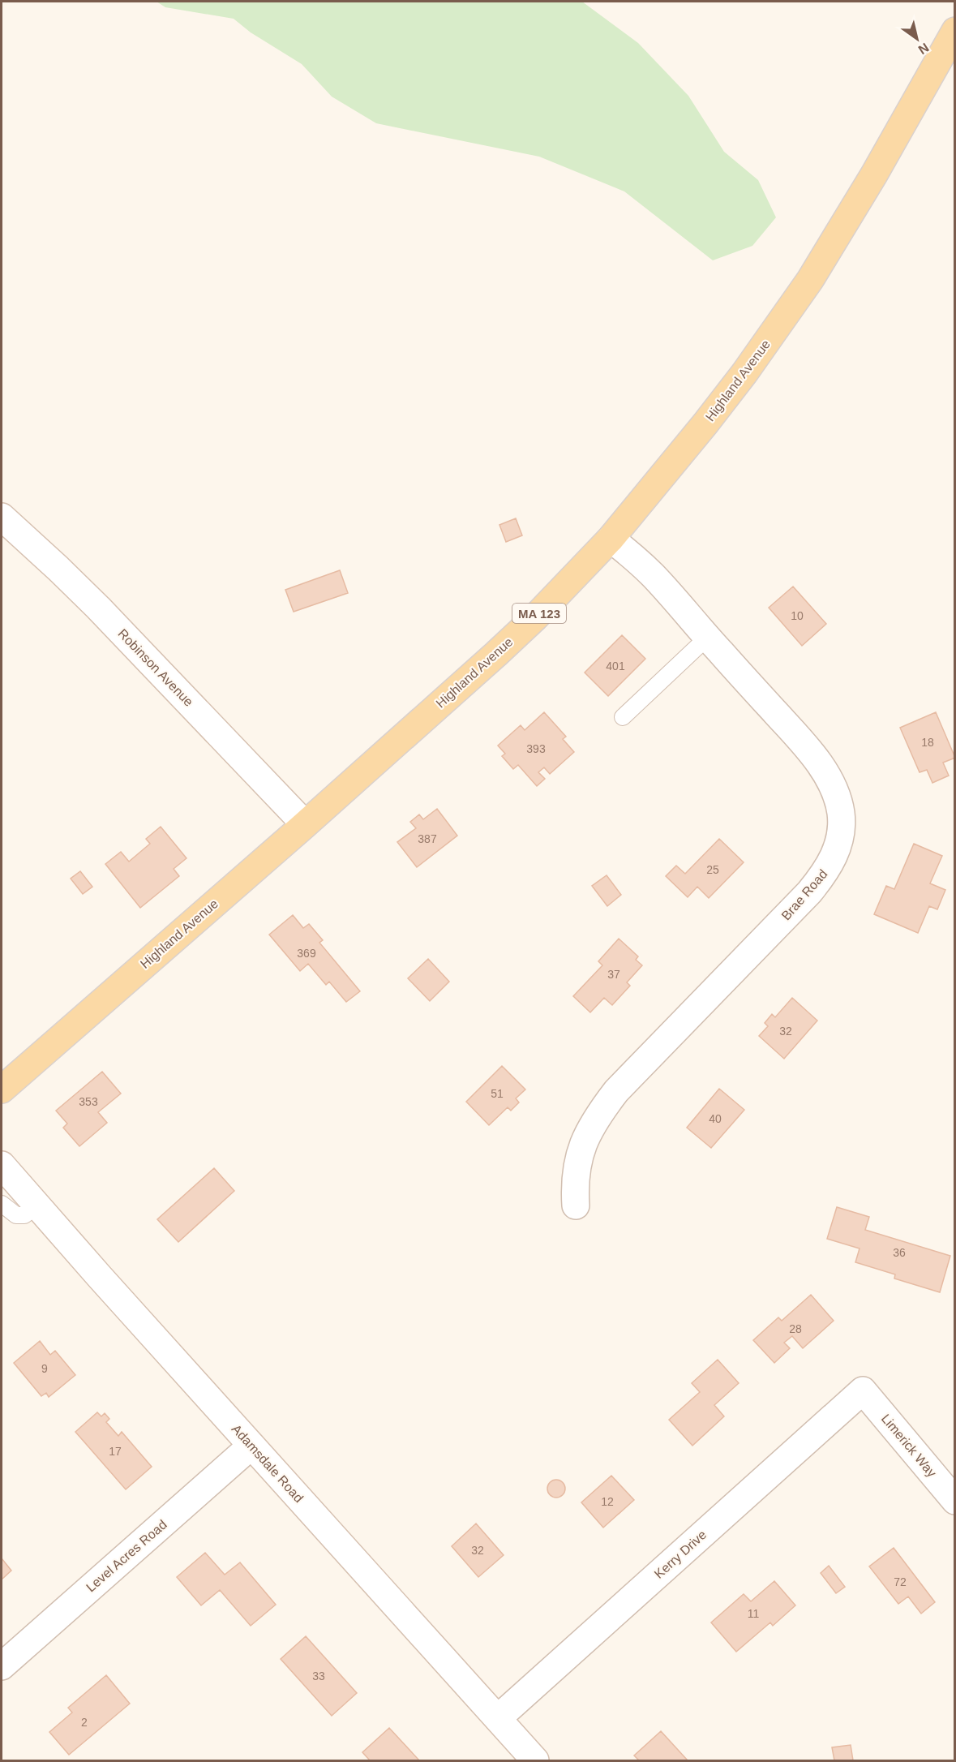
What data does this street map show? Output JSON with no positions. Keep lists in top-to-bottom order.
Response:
{
  "streets": {
    "main road": ["Highland Avenue", "MA 123"],
    "street": [
      "Robinson Avenue",
      "Brae Road",
      "Limerick Way",
      "Adamsdale Road",
      "Kerry Drive",
      "Level Acres Road"
    ]
  },
  "crossings": [
    ["Highland Avenue", "Robinson Avenue"],
    ["Highland Avenue", "Brae Road"],
    ["Limerick Way", "Kerry Drive"],
    ["Adamsdale Road", "Kerry Drive"],
    ["Adamsdale Road", "Level Acres Road"]
  ],
  "house_numbers": [
    "10",
    "401",
    "18",
    "393",
    "387",
    "25",
    "369",
    "37",
    "32",
    "51",
    "353",
    "40",
    "36",
    "28",
    "9",
    "17",
    "12",
    "32",
    "72",
    "11",
    "33",
    "2"
  ],
  "north": "bottom right"
}
